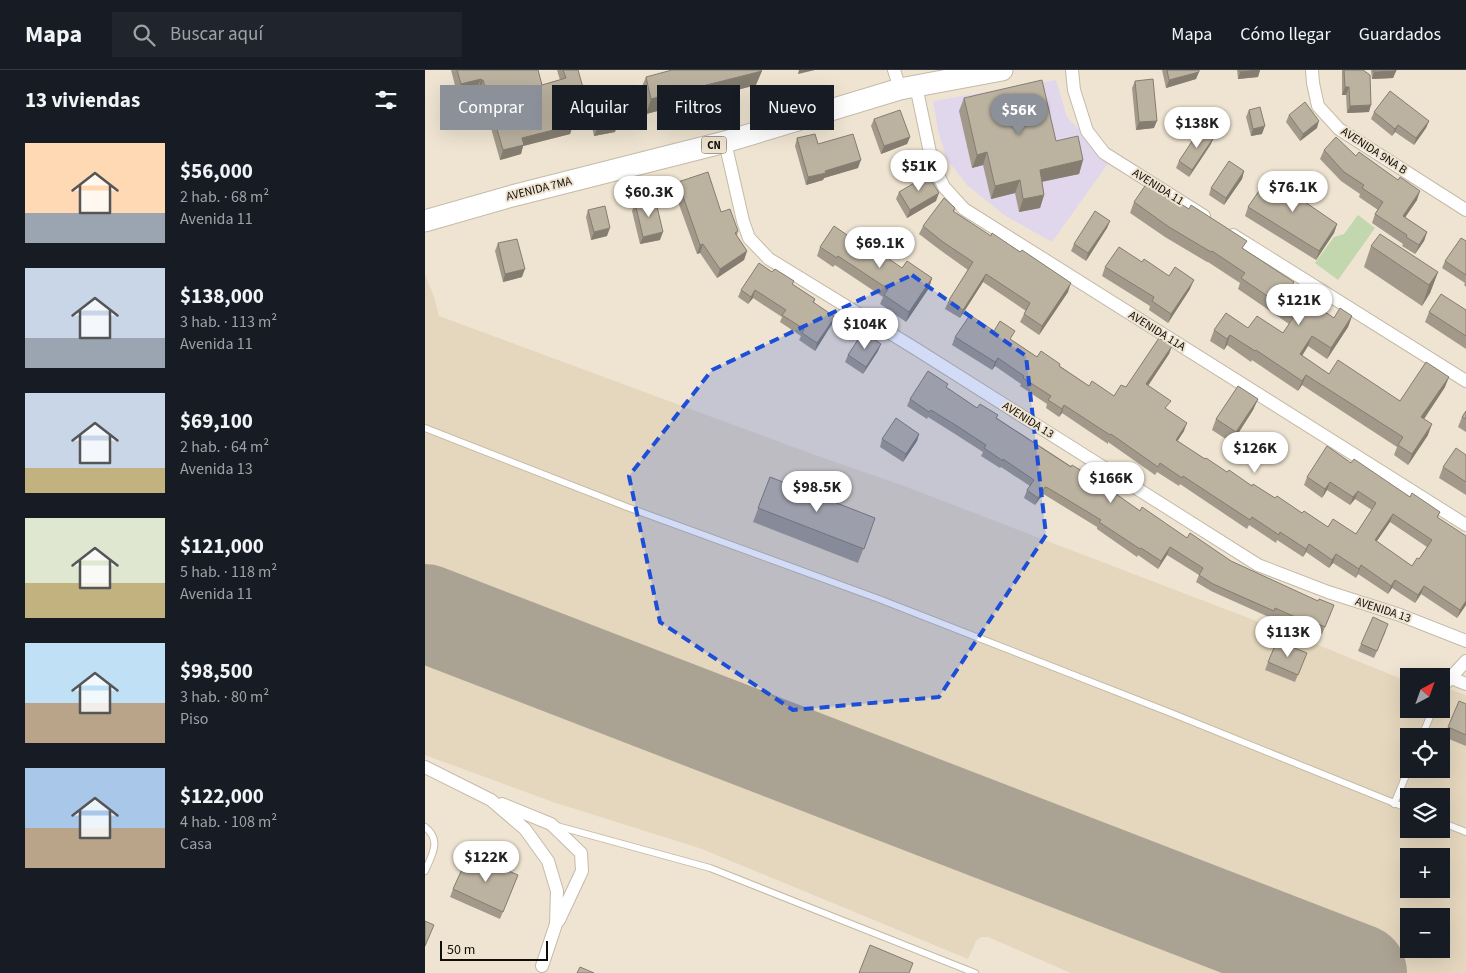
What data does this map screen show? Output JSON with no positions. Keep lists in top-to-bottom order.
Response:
{
  "streets": {
    "highway": ["CN", "AVENIDA 7MA"],
    "street": [
      "AVENIDA 9NA B",
      "AVENIDA 11",
      "AVENIDA 11A",
      "AVENIDA 13"
    ]
  },
  "crossings": [
    ["AVENIDA 7MA", "AVENIDA 11A"],
    ["AVENIDA 7MA", "AVENIDA 13"]
  ],
  "scale_bar": "50 m",
  "north": "top right",
  "page": {
    "header": "Mapa",
    "search": "Buscar aquí",
    "nav": ["Mapa", "Cómo llegar", "Guardados"],
    "heading": "13 viviendas",
    "chip": [
      "Comprar",
      "Alquilar",
      "Filtros",
      "Nuevo"
    ],
    "price": [
      "$56K",
      "$138K",
      "$51K",
      "$76.1K",
      "$60.3K",
      "$69.1K",
      "$121K",
      "$104K",
      "$126K",
      "$166K",
      "$98.5K",
      "$113K",
      "$122K"
    ],
    "list": [
      {
        "name": "$56,000",
        "note": "2 hab. · 68 m² · Avenida 11"
      },
      {
        "name": "$138,000",
        "note": "3 hab. · 113 m² · Avenida 11"
      },
      {
        "name": "$69,100",
        "note": "2 hab. · 64 m² · Avenida 13"
      },
      {
        "name": "$121,000",
        "note": "5 hab. · 118 m² · Avenida 11"
      },
      {
        "name": "$98,500",
        "note": "3 hab. · 80 m² · Piso"
      },
      {
        "name": "$122,000",
        "note": "4 hab. · 108 m² · Casa"
      }
    ],
    "map_buttons": ["+", "−"],
    "scale": "50 m"
  }
}
